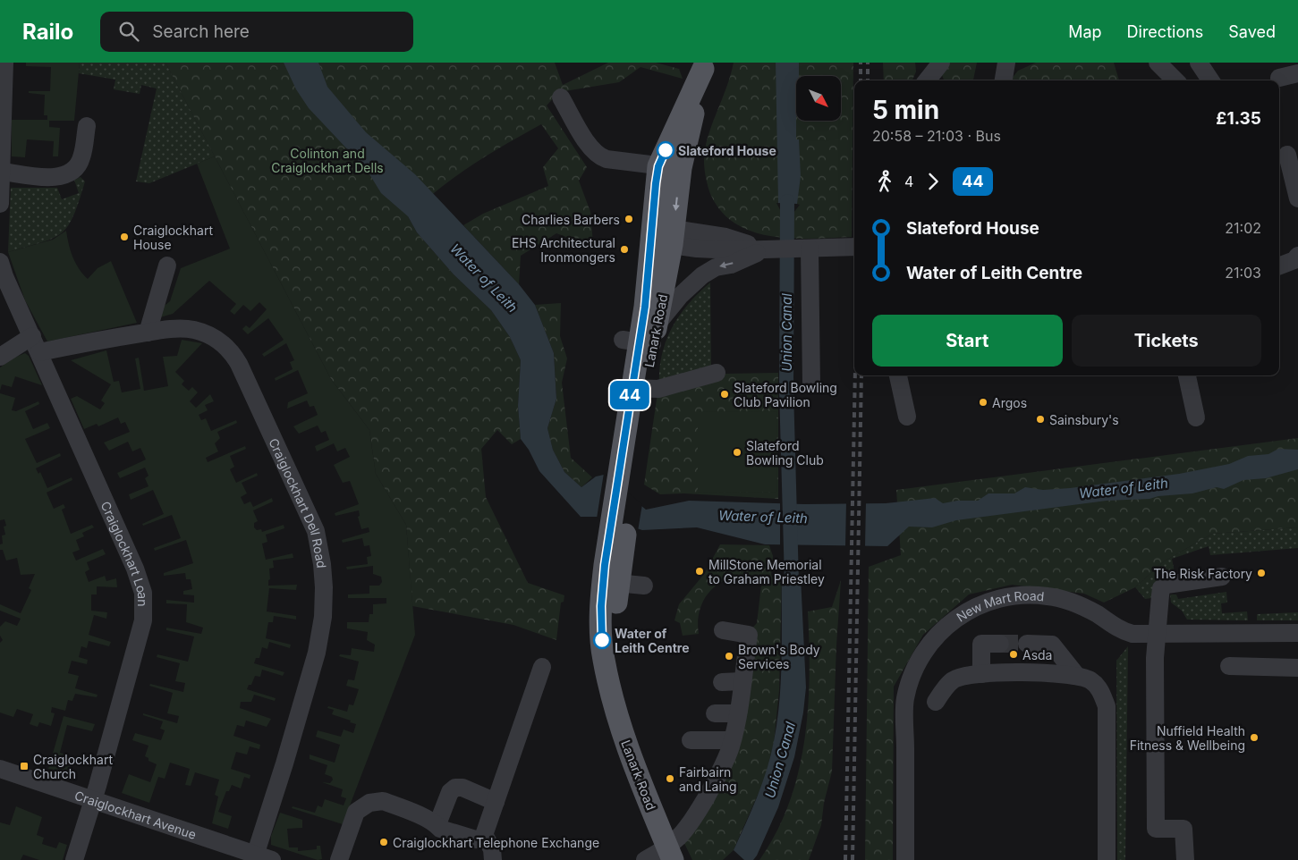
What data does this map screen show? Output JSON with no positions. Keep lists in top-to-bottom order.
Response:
{
  "streets": {
    "main road": ["Lanark Road"],
    "street": [
      "Craiglockhart Dell Road",
      "Craiglockhart Loan",
      "New Mart Road",
      "Craiglockhart Avenue"
    ]
  },
  "crossings": [
    ["Craiglockhart Dell Road", "Craiglockhart Loan"],
    ["Craiglockhart Dell Road", "Craiglockhart Avenue"],
    ["Craiglockhart Loan", "Craiglockhart Avenue"]
  ],
  "water": ["Water of Leith", "Union Canal"],
  "parks": ["Colinton and Craiglockhart Dells"],
  "places": {
    "other": [
      "Slateford House",
      "Charlies Barbers",
      "Craiglockhart House",
      "EHS Architectural Ironmongers",
      "Slateford Bowling Club Pavilion",
      "Argos",
      "Sainsbury's",
      "Slateford Bowling Club",
      "MillStone Memorial to Graham Priestley",
      "The Risk Factory",
      "Water of Leith Centre",
      "Asda",
      "Brown's Body Services",
      "Nuffield Health Fitness & Wellbeing",
      "Fairbairn and Laing",
      "Craiglockhart Telephone Exchange"
    ],
    "transit": ["Craiglockhart Church"]
  },
  "lines": ["bus line 44"],
  "north": "bottom right",
  "page": {
    "header": "Railo",
    "search": "Search here",
    "nav": ["Map", "Directions", "Saved"],
    "on_map": "44",
    "heading": ["5 min", "20:58 – 21:03 · Bus", "£1.35"],
    "legs": ["4", "44"],
    "list": [
      {
        "name": "Slateford House",
        "value": "21:02"
      },
      {
        "name": "Water of Leith Centre",
        "value": "21:03"
      }
    ],
    "buttons": ["Start", "Tickets"]
  }
}
